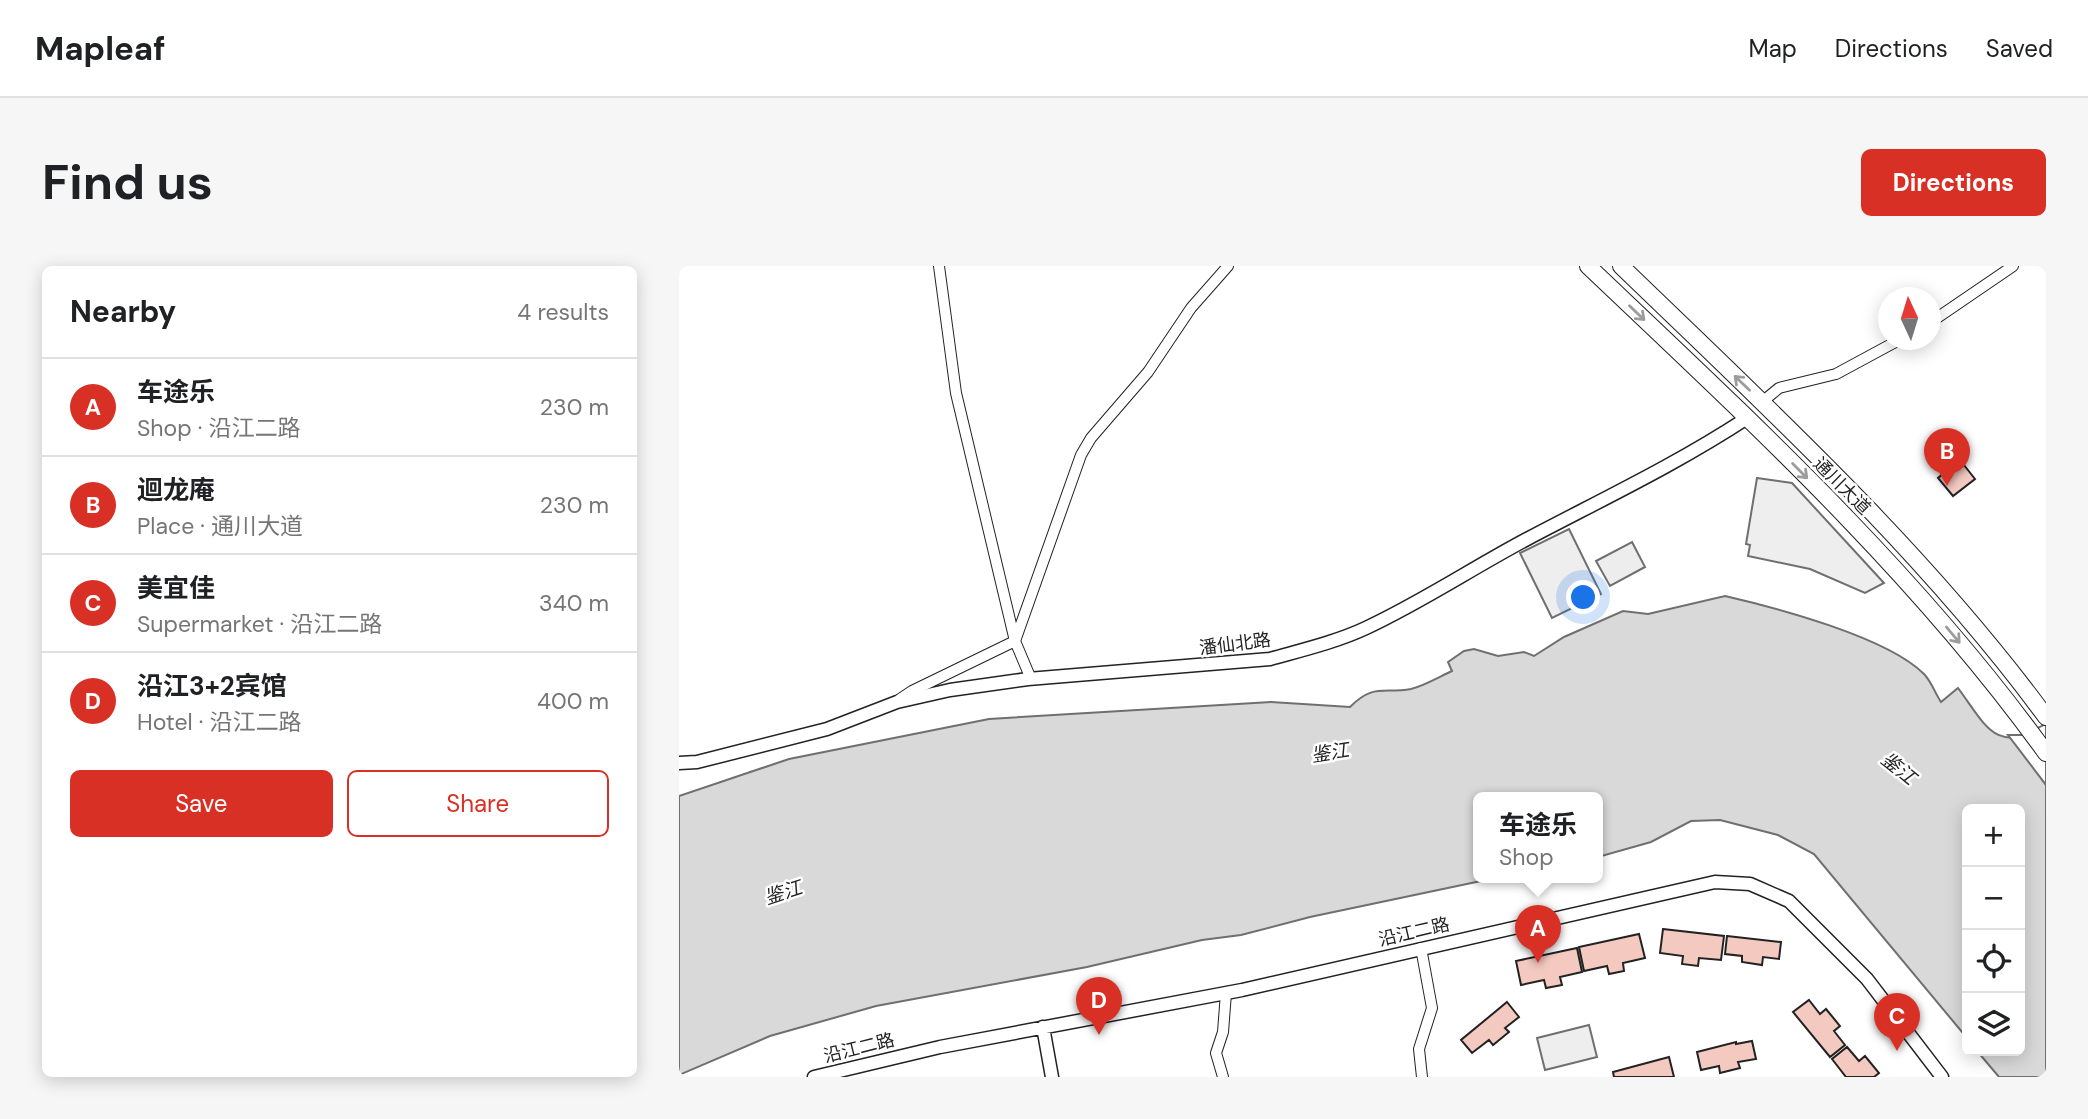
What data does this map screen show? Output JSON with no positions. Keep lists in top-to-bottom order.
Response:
{
  "streets": {
    "main road": ["通川大道"],
    "street": ["潘仙北路", "沿江二路"]
  },
  "crossings": [
    ["通川大道", "潘仙北路"]
  ],
  "water": ["鉴江"],
  "north": "top",
  "page": {
    "header": "Mapleaf",
    "nav": ["Map", "Directions", "Saved"],
    "buttons": [
      "Directions",
      ["Save", "Share"]
    ],
    "title": "Find us",
    "heading": ["Nearby", "4 results"],
    "list": [
      {
        "mark": "A",
        "name": "车途乐",
        "note": "Shop · 沿江二路",
        "value": "230 m"
      },
      {
        "mark": "B",
        "name": "迴龙庵",
        "note": "Place · 通川大道",
        "value": "230 m"
      },
      {
        "mark": "C",
        "name": "美宜佳",
        "note": "Supermarket · 沿江二路",
        "value": "340 m"
      },
      {
        "mark": "D",
        "name": "沿江3+2宾馆",
        "note": "Hotel · 沿江二路",
        "value": "400 m"
      }
    ],
    "pins": [
      "B",
      "A",
      "D",
      "C"
    ],
    "popup": ["车途乐", "Shop"],
    "map_buttons": ["+", "−"]
  }
}
